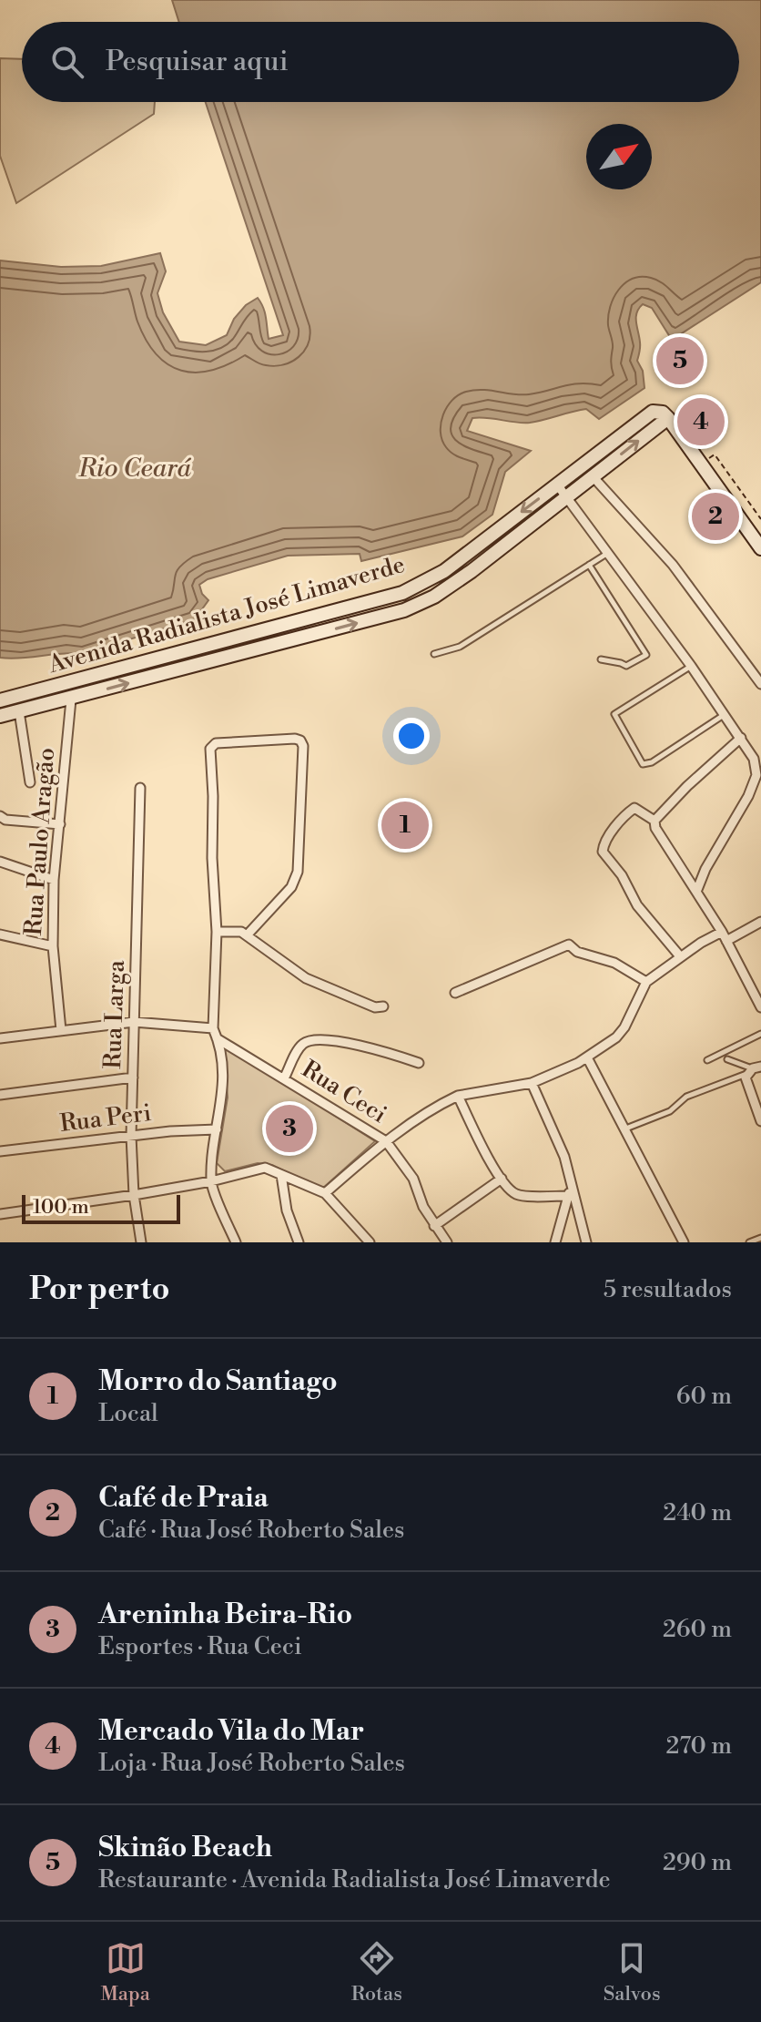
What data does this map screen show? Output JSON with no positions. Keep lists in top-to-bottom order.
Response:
{
  "streets": {
    "main road": ["Avenida Radialista José Limaverde"],
    "street": [
      "Rua Paulo Aragão",
      "Rua Larga",
      "Rua Ceci",
      "Rua Peri"
    ]
  },
  "crossings": [
    ["Avenida Radialista José Limaverde", "Rua Paulo Aragão"],
    ["Rua Larga", "Rua Peri"]
  ],
  "water": ["Rio Ceará"],
  "scale_bar": "100 m",
  "north": "top right",
  "page": {
    "search": "Pesquisar aqui",
    "pins": [
      "5",
      "4",
      "2",
      "1",
      "3"
    ],
    "scale": "100 m",
    "heading": ["Por perto", "5 resultados"],
    "list": [
      {
        "mark": "1",
        "name": "Morro do Santiago",
        "note": "Local",
        "value": "60 m"
      },
      {
        "mark": "2",
        "name": "Café de Praia",
        "note": "Café · Rua José Roberto Sales",
        "value": "240 m"
      },
      {
        "mark": "3",
        "name": "Areninha Beira-Rio",
        "note": "Esportes · Rua Ceci",
        "value": "260 m"
      },
      {
        "mark": "4",
        "name": "Mercado Vila do Mar",
        "note": "Loja · Rua José Roberto Sales",
        "value": "270 m"
      },
      {
        "mark": "5",
        "name": "Skinão Beach",
        "note": "Restaurante · Avenida Radialista José Limaverde",
        "value": "290 m"
      }
    ],
    "nav": ["Mapa", "Rotas", "Salvos"]
  }
}
